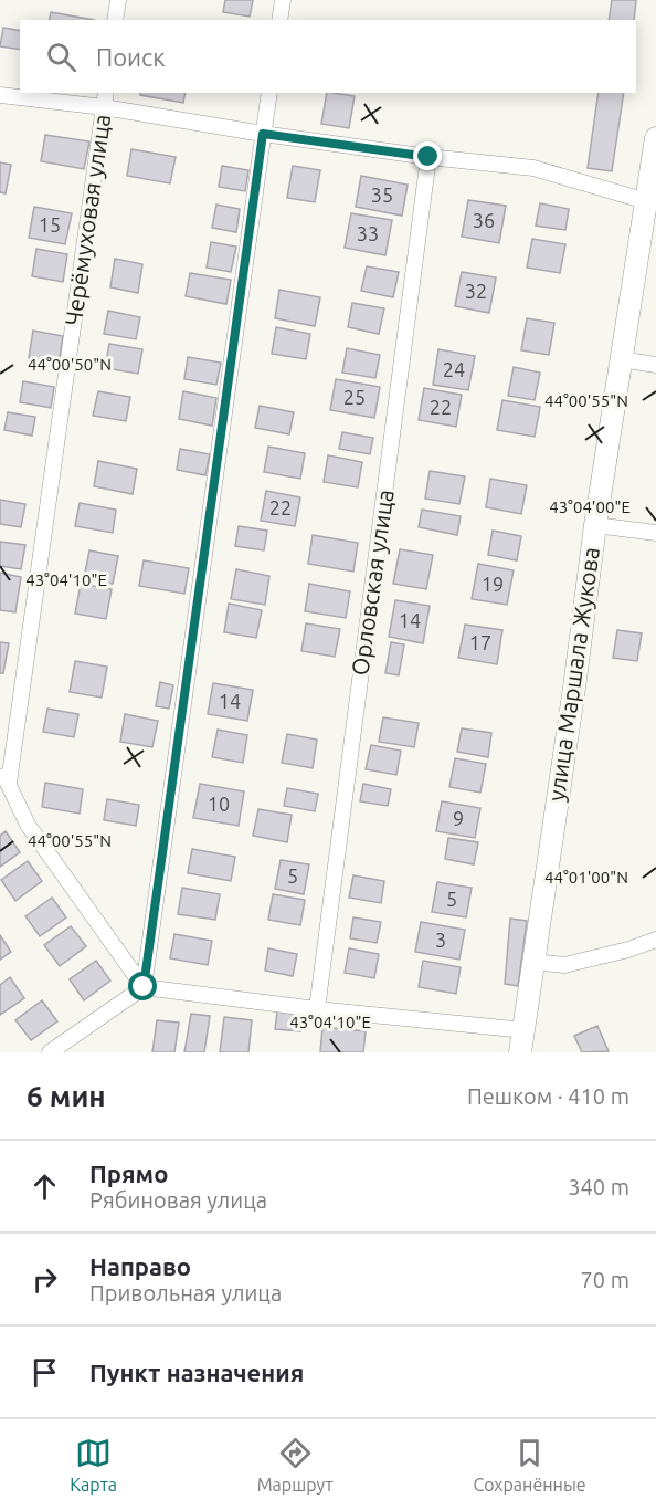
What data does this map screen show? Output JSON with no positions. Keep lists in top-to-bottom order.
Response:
{
  "streets": {
    "main road": ["улица Маршала Жукова"],
    "street": ["Черёмуховая улица", "Орловская улица"]
  },
  "house_numbers": [
    "35",
    "36",
    "15",
    "33",
    "32",
    "24",
    "25",
    "22",
    "22",
    "19",
    "14",
    "17",
    "14",
    "10",
    "9",
    "5",
    "5",
    "3"
  ],
  "page": {
    "search": "Поиск",
    "heading": ["6 мин", "Пешком · 410 m"],
    "list": [
      ["Прямо", "Рябиновая улица", "340 m"],
      ["Направо", "Привольная улица", "70 m"],
      "Пункт назначения"
    ],
    "nav": ["Карта", "Маршрут", "Сохранённые"]
  },
  "coordinates": [
    "44°00'50\"N",
    "44°00'55\"N",
    "43°04'00\"E",
    "43°04'10\"E",
    "44°01'00\"N"
  ]
}
